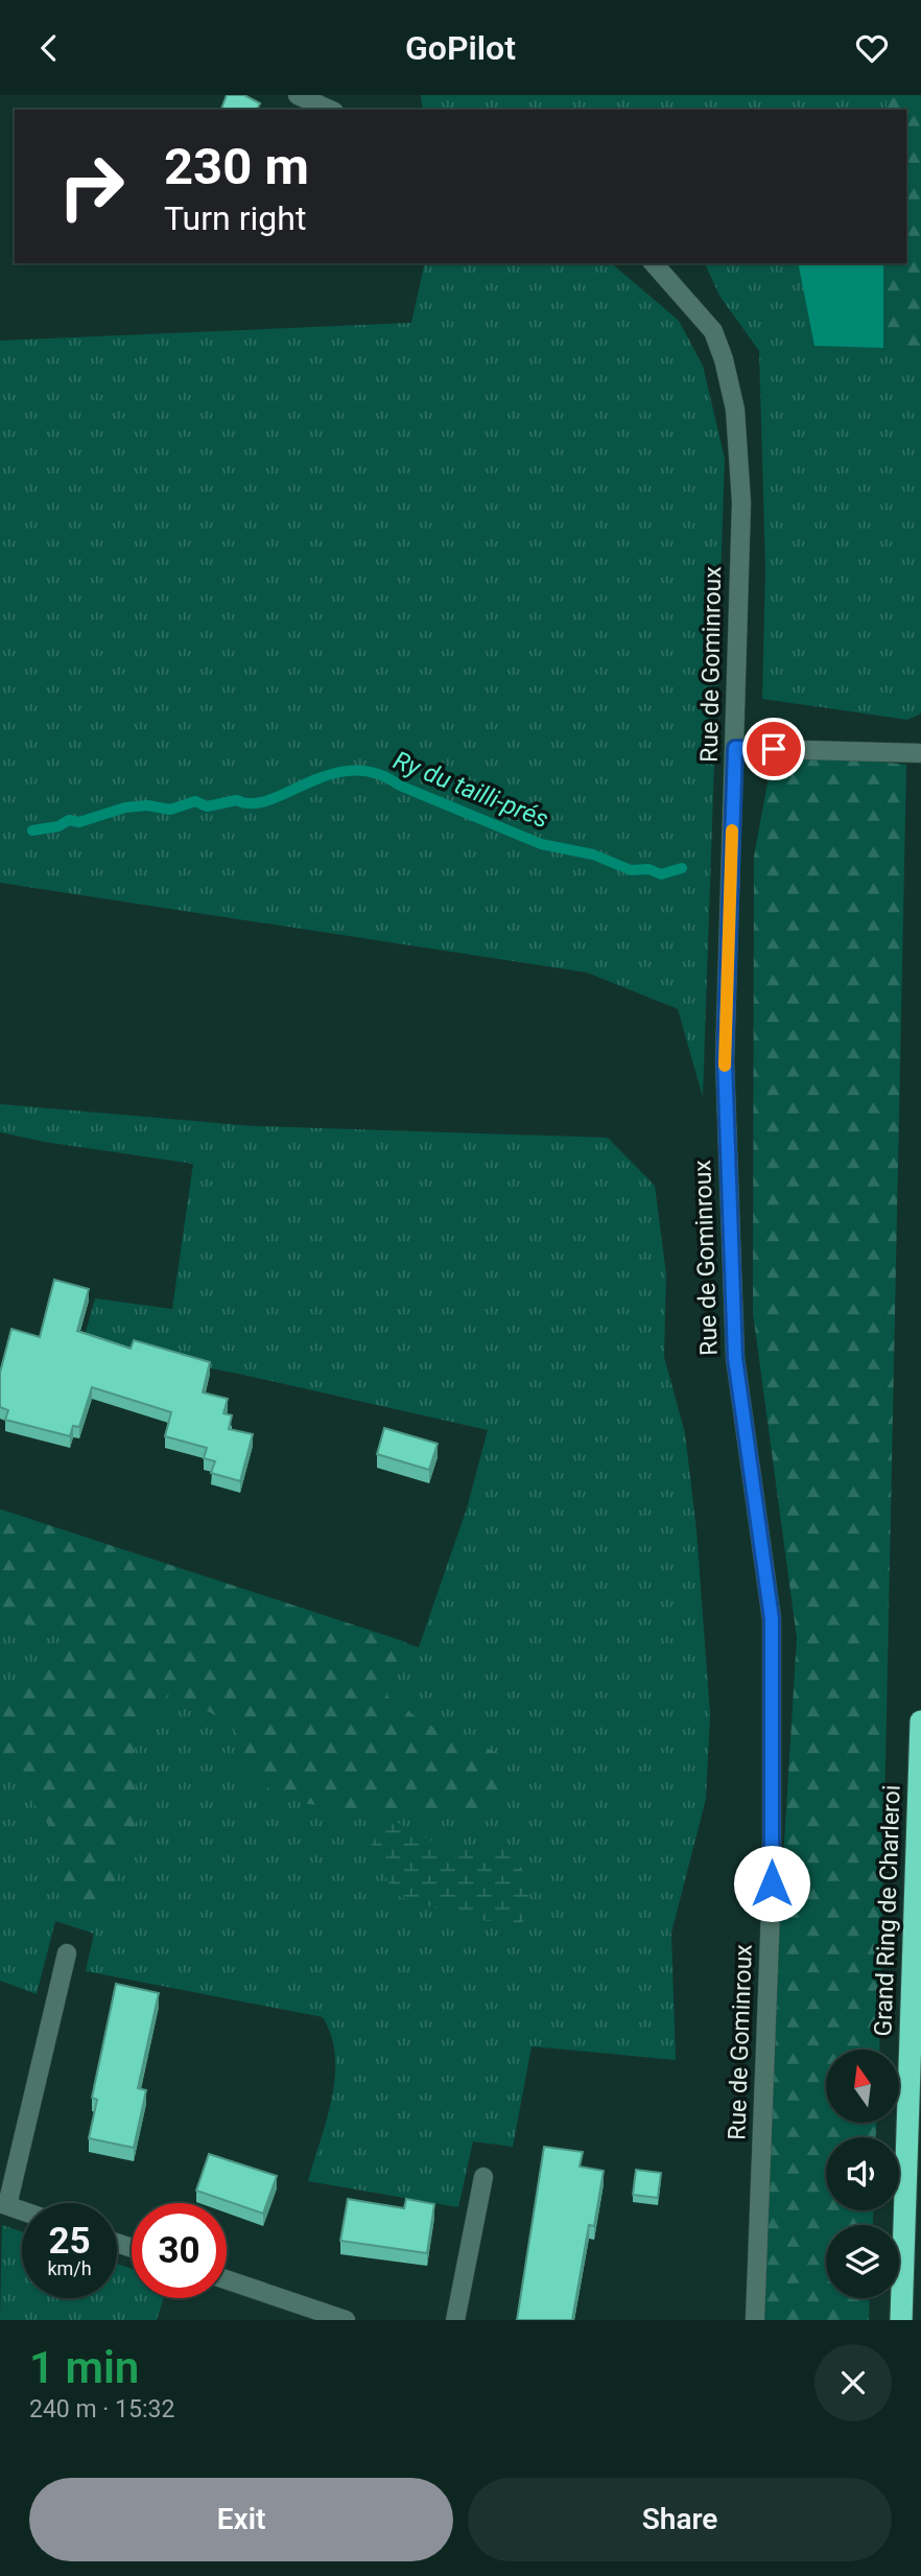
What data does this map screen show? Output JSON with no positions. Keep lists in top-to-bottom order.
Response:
{
  "streets": {
    "highway": ["Grand Ring de Charleroi"],
    "street": ["Rue de Gominroux"]
  },
  "water": ["Ry du tailli-prés"],
  "north": "top",
  "page": {
    "header": "GoPilot",
    "turn": ["230 m", "Turn right"],
    "speed": "25 km/h",
    "limit": "30",
    "heading": ["1 min", "240 m · 15:32"],
    "buttons": ["Exit", "Share"]
  }
}
